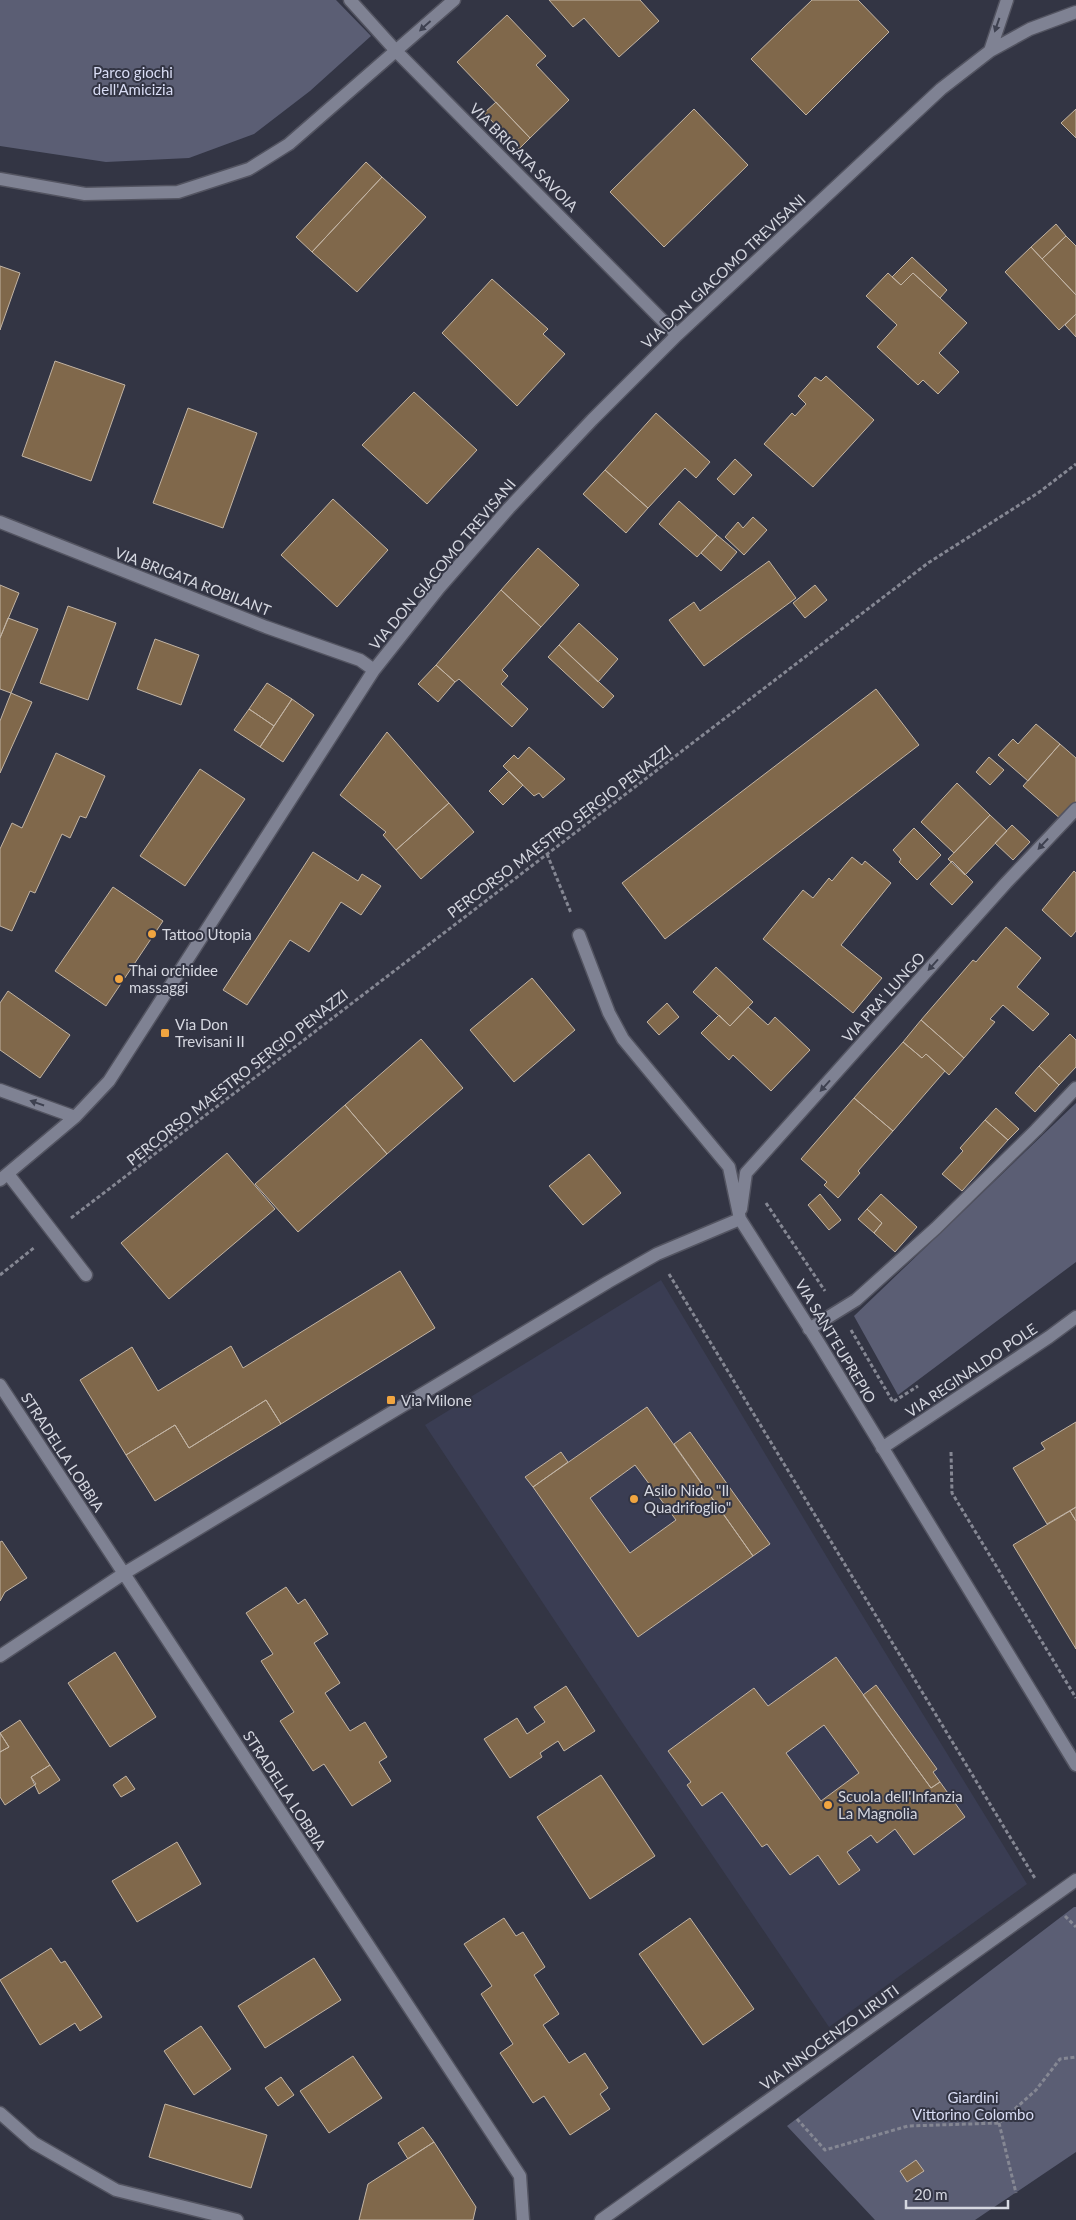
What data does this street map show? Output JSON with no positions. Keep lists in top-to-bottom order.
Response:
{
  "streets": {
    "street": [
      "VIA BRIGATA SAVOIA",
      "VIA DON GIACOMO TREVISANI",
      "VIA BRIGATA ROBILANT",
      "VIA PRA' LUNGO",
      "VIA SANT'EUPREPIO",
      "VIA REGINALDO POLE",
      "STRADELLA LOBBIA",
      "VIA INNOCENZO LIRUTI"
    ],
    "path": ["PERCORSO MAESTRO SERGIO PENAZZI"]
  },
  "crossings": [
    ["VIA BRIGATA SAVOIA", "VIA DON GIACOMO TREVISANI"],
    ["VIA DON GIACOMO TREVISANI", "VIA BRIGATA ROBILANT"],
    ["VIA SANT'EUPREPIO", "VIA REGINALDO POLE"]
  ],
  "one_way": ["VIA PRA' LUNGO"],
  "parks": ["Parco giochi dell'Amicizia", "Giardini Vittorino Colombo"],
  "places": {
    "other": [
      "Tattoo Utopia",
      "Thai orchidee massaggi",
      "Asilo Nido \"Il Quadrifoglio\"",
      "Scuola dell'Infanzia La Magnolia"
    ],
    "transit": ["Via Don Trevisani II", "Via Milone"]
  },
  "scale_bar": "20 m"
}
